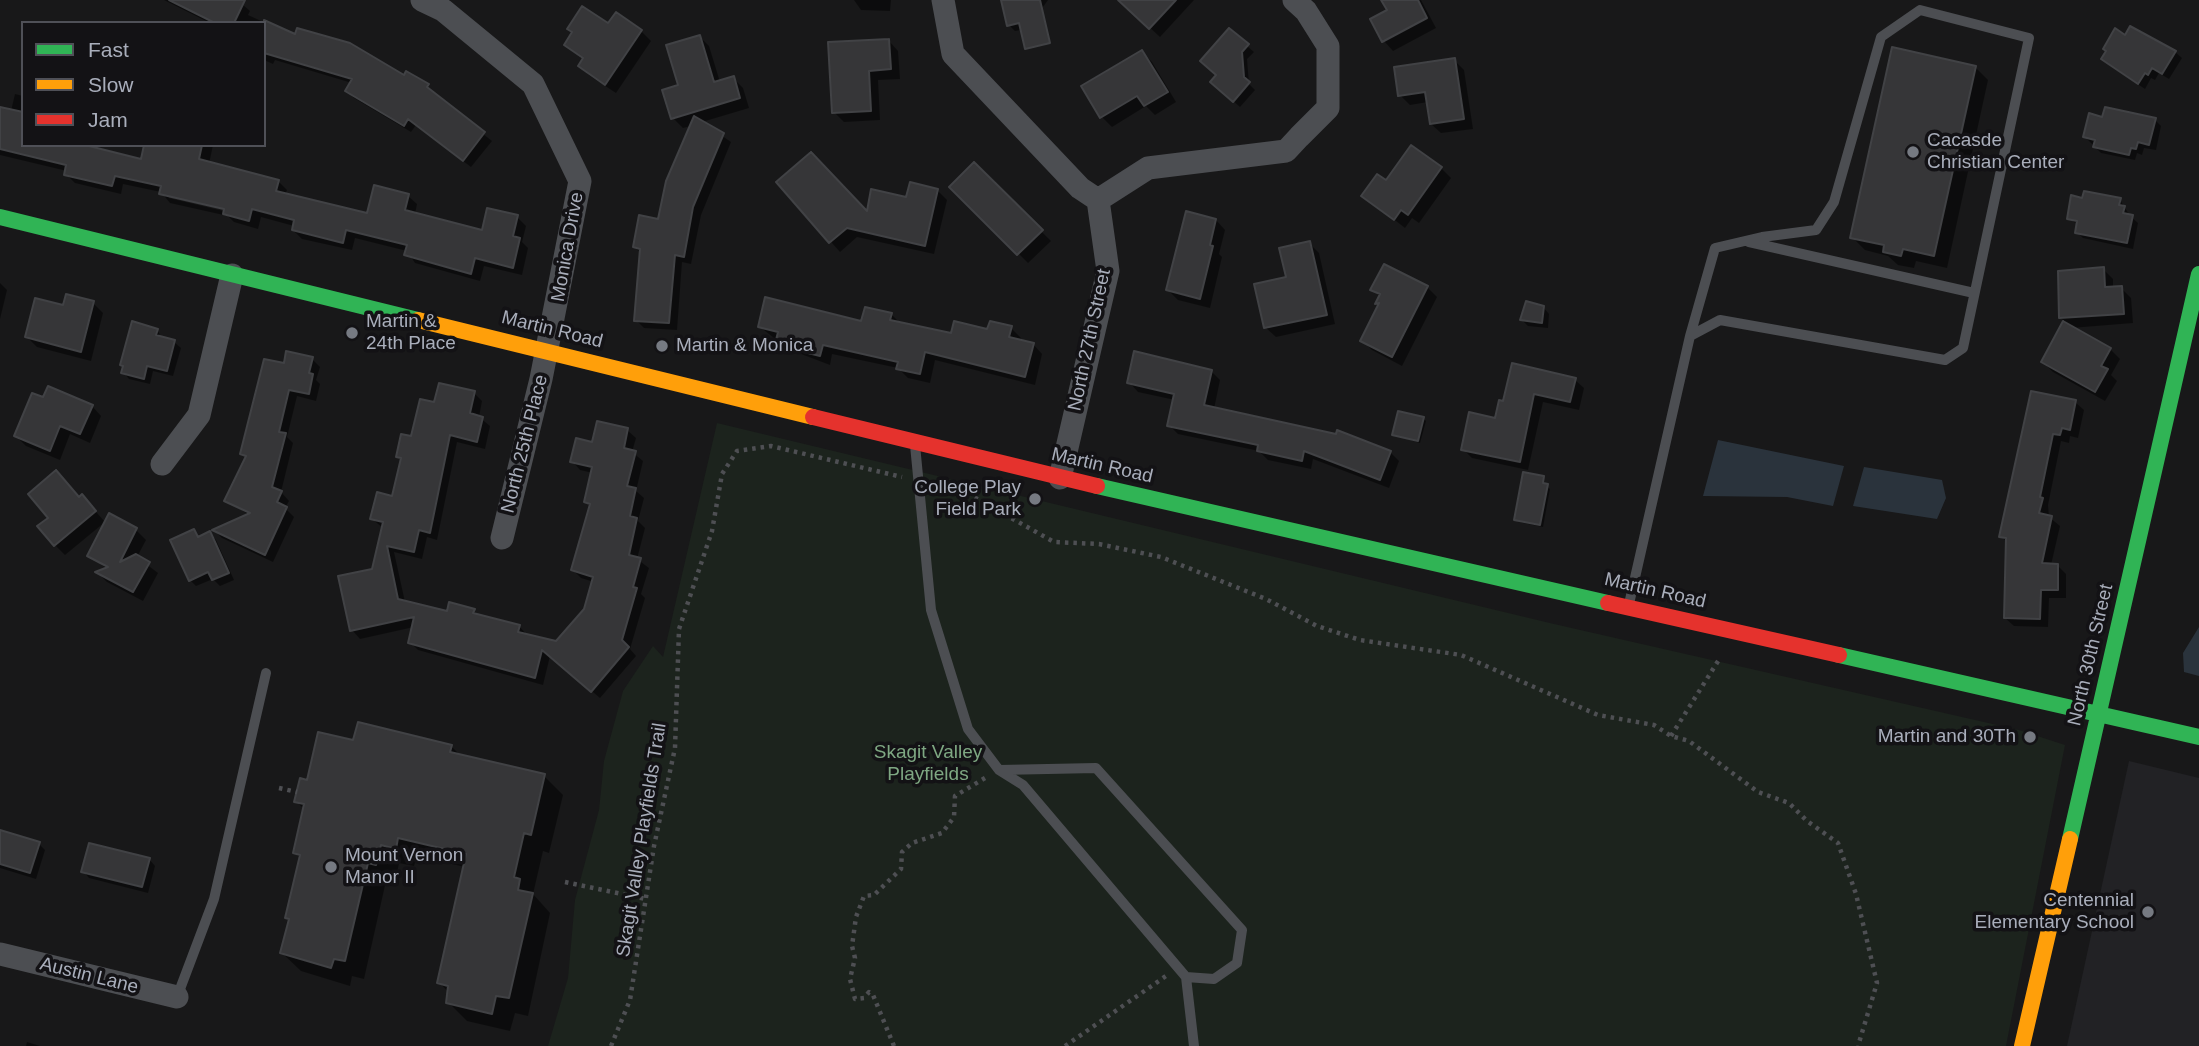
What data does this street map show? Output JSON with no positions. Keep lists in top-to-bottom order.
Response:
{
  "streets": {
    "street": [
      "Monica Drive",
      "Martin Road",
      "North 27th Street",
      "North 25th Place",
      "North 30th Street",
      "Austin Lane"
    ],
    "path": ["Skagit Valley Playfields Trail"]
  },
  "crossings": [
    ["Monica Drive", "Martin Road"],
    ["Monica Drive", "North 25th Place"],
    ["Martin Road", "North 27th Street"],
    ["Martin Road", "North 25th Place"],
    ["Martin Road", "North 30th Street"]
  ],
  "parks": ["Skagit Valley Playfields"],
  "places": [
    "Cacasde Christian Center",
    "Martin & 24th Place",
    "Martin & Monica",
    "College Play Field Park",
    "Martin and 30Th",
    "Mount Vernon Manor II",
    "Centennial Elementary School"
  ],
  "legend": ["Fast", "Slow", "Jam"]
}
